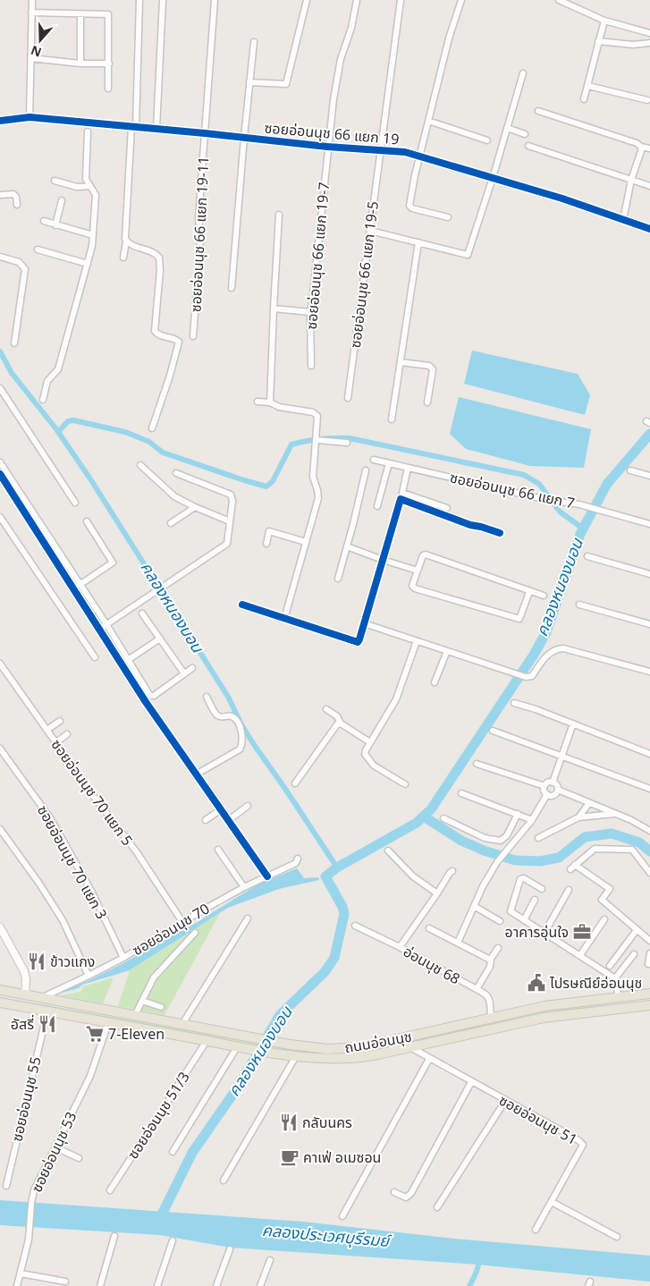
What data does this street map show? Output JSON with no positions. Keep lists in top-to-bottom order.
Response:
{
  "streets": {
    "main road": ["ถนนอ่อนนุช"],
    "street": [
      "ซอยอ่อนนุช 66 แยก 19",
      "ซอยอ่อนนุช 66 แยก 19-11",
      "ซอยอ่อนนุช 66 แยก 19-7",
      "ซอยอ่อนนุช 66 แยก 19-5",
      "ซอยอ่อนนุช 66 แยก 7",
      "ซอยอ่อนนุช 70 แยก 5",
      "ซอยอ่อนนุช 70 แยก 3",
      "ซอยอ่อนนุช 70",
      "อ่อนนุช 68",
      "ซอยอ่อนนุช 55",
      "ซอยอ่อนนุช 51/3",
      "ซอยอ่อนนุช 51",
      "ซอยอ่อนนุช 53"
    ]
  },
  "crossings": [
    ["ซอยอ่อนนุช 66 แยก 19", "ซอยอ่อนนุช 66 แยก 19-11"],
    ["ซอยอ่อนนุช 66 แยก 19", "ซอยอ่อนนุช 66 แยก 19-7"],
    ["ซอยอ่อนนุช 66 แยก 19", "ซอยอ่อนนุช 66 แยก 19-5"],
    ["ซอยอ่อนนุช 70 แยก 5", "ซอยอ่อนนุช 70"],
    ["ซอยอ่อนนุช 70 แยก 3", "ซอยอ่อนนุช 70"],
    ["ซอยอ่อนนุช 70", "ถนนอ่อนนุช"],
    ["อ่อนนุช 68", "ถนนอ่อนนุช"],
    ["ถนนอ่อนนุช", "ซอยอ่อนนุช 55"],
    ["ถนนอ่อนนุช", "ซอยอ่อนนุช 51/3"],
    ["ถนนอ่อนนุช", "ซอยอ่อนนุช 51"],
    ["ถนนอ่อนนุช", "ซอยอ่อนนุช 53"]
  ],
  "water": ["คลองหนองบอน", "คลองประเวศบุรีรมย์"],
  "places": {
    "office": ["อาคารอุ่นใจ"],
    "restaurant": ["ข้าวแกง", "อัสรี่", "กลับนคร"],
    "public building": ["ไปรษณีย์อ่อนนุช"],
    "supermarket": ["7-Eleven"],
    "cafe": ["คาเฟ่ อเมซอน"]
  },
  "north": "bottom"
}
